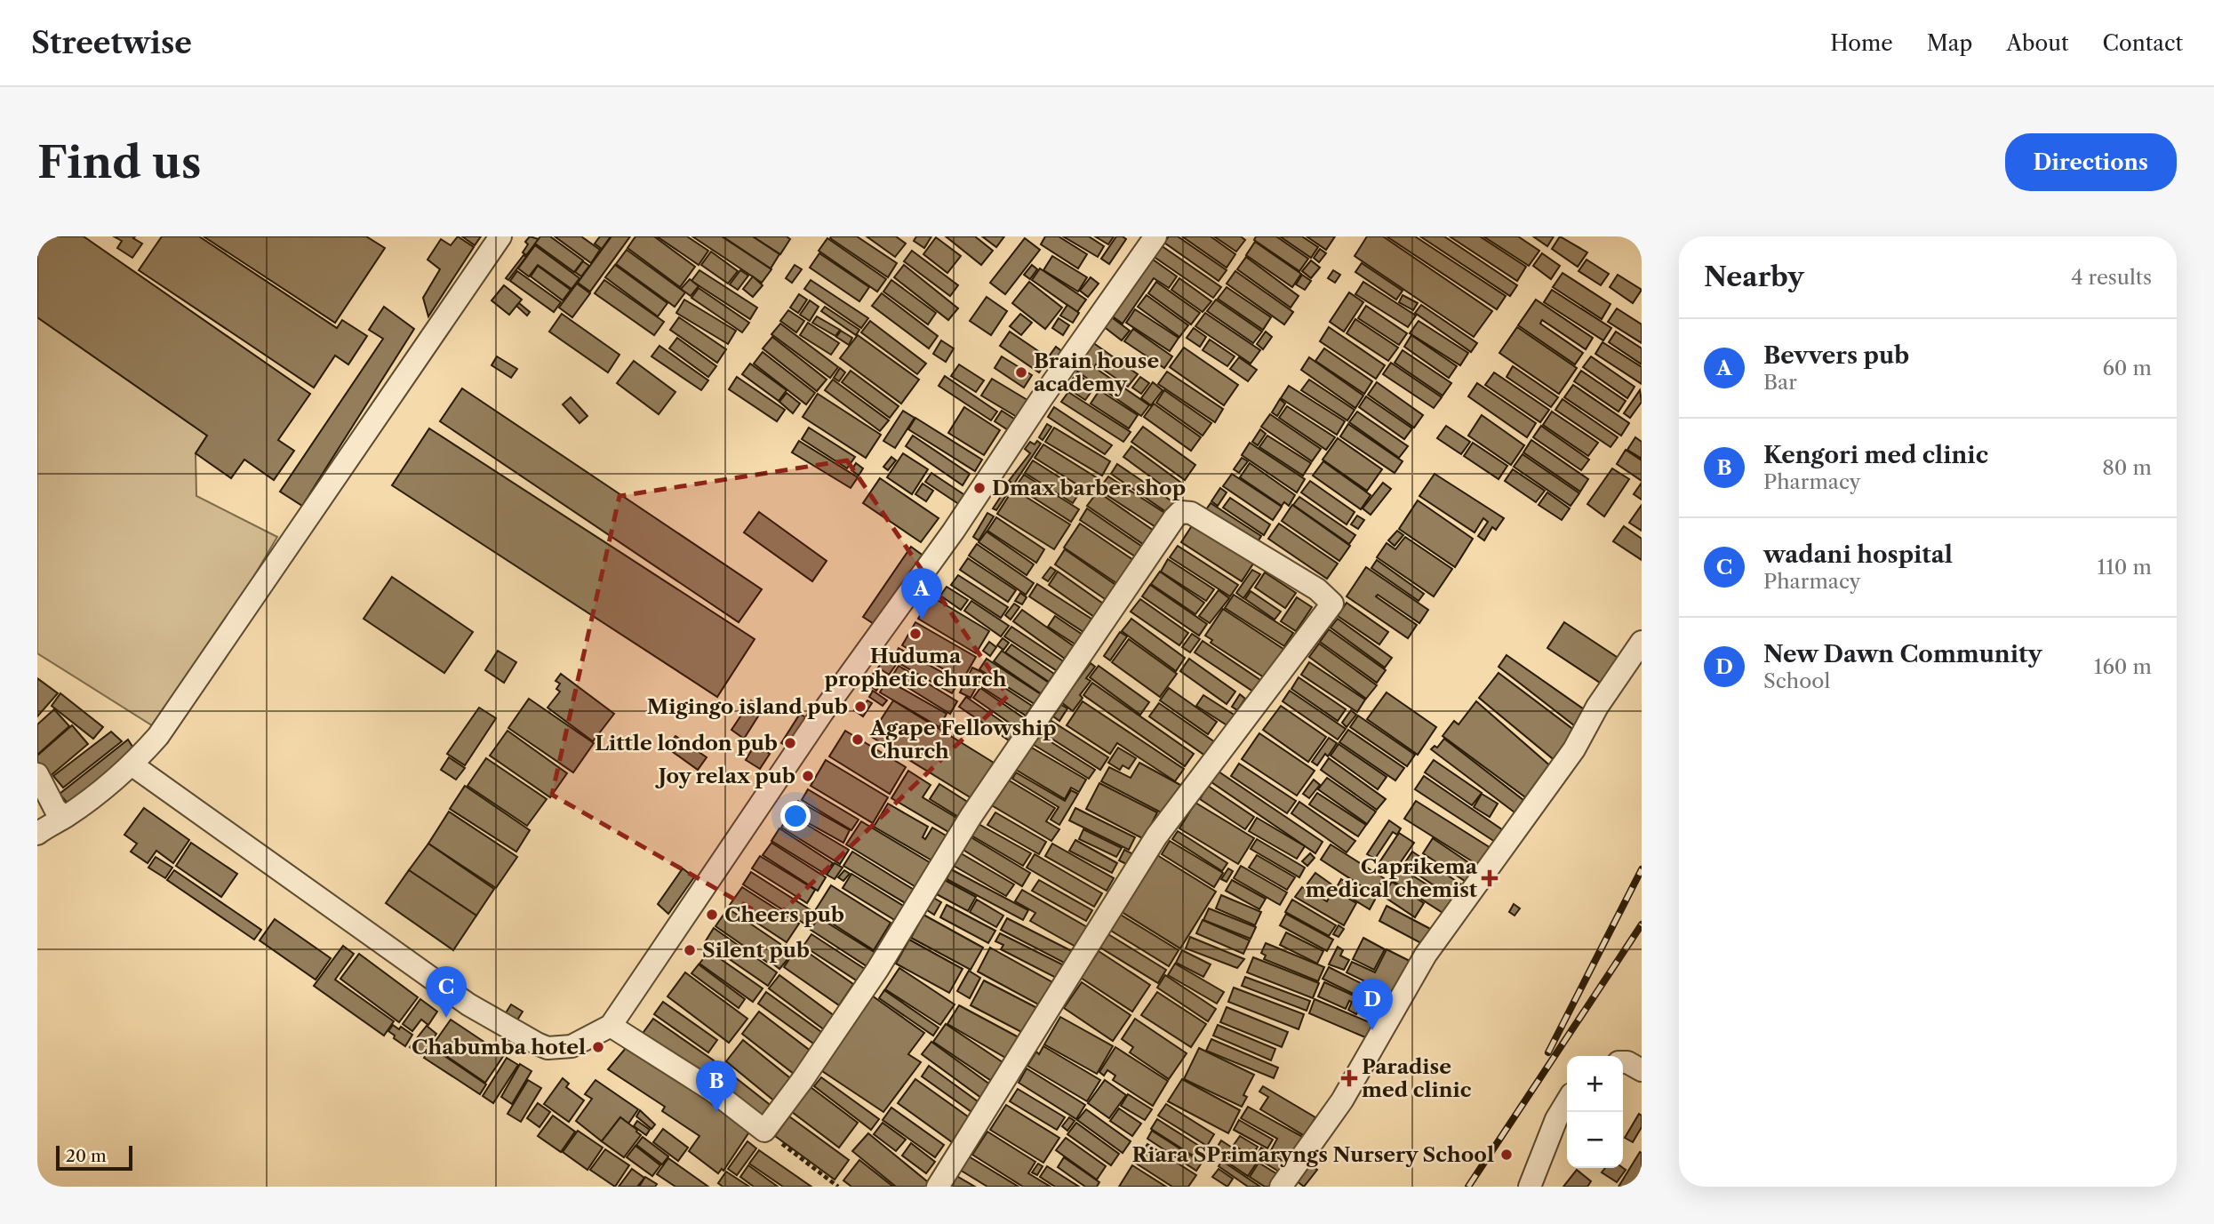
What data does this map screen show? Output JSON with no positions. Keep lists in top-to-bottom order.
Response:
{
  "places": {
    "other": [
      "Brain house academy",
      "Dmax barber shop",
      "Huduma prophetic church",
      "Migingo island pub",
      "Agape Fellowship Church",
      "Little london pub",
      "Joy relax pub",
      "Cheers pub",
      "Silent pub",
      "Chabumba hotel",
      "Riara SPrimaryngs Nursery School"
    ],
    "health": ["Caprikema medical chemist", "Paradise med clinic"]
  },
  "scale_bar": "20 m",
  "page": {
    "header": "Streetwise",
    "nav": [
      "Home",
      "Map",
      "About",
      "Contact"
    ],
    "buttons": "Directions",
    "title": "Find us",
    "heading": ["Nearby", "4 results"],
    "list": [
      {
        "mark": "A",
        "name": "Bevvers pub",
        "note": "Bar",
        "value": "60 m"
      },
      {
        "mark": "B",
        "name": "Kengori med clinic",
        "note": "Pharmacy",
        "value": "80 m"
      },
      {
        "mark": "C",
        "name": "wadani hospital",
        "note": "Pharmacy",
        "value": "110 m"
      },
      {
        "mark": "D",
        "name": "New Dawn Community",
        "note": "School",
        "value": "160 m"
      }
    ],
    "pins": [
      "A",
      "C",
      "D",
      "B"
    ],
    "map_buttons": ["+", "−"],
    "scale": "20 m"
  }
}
